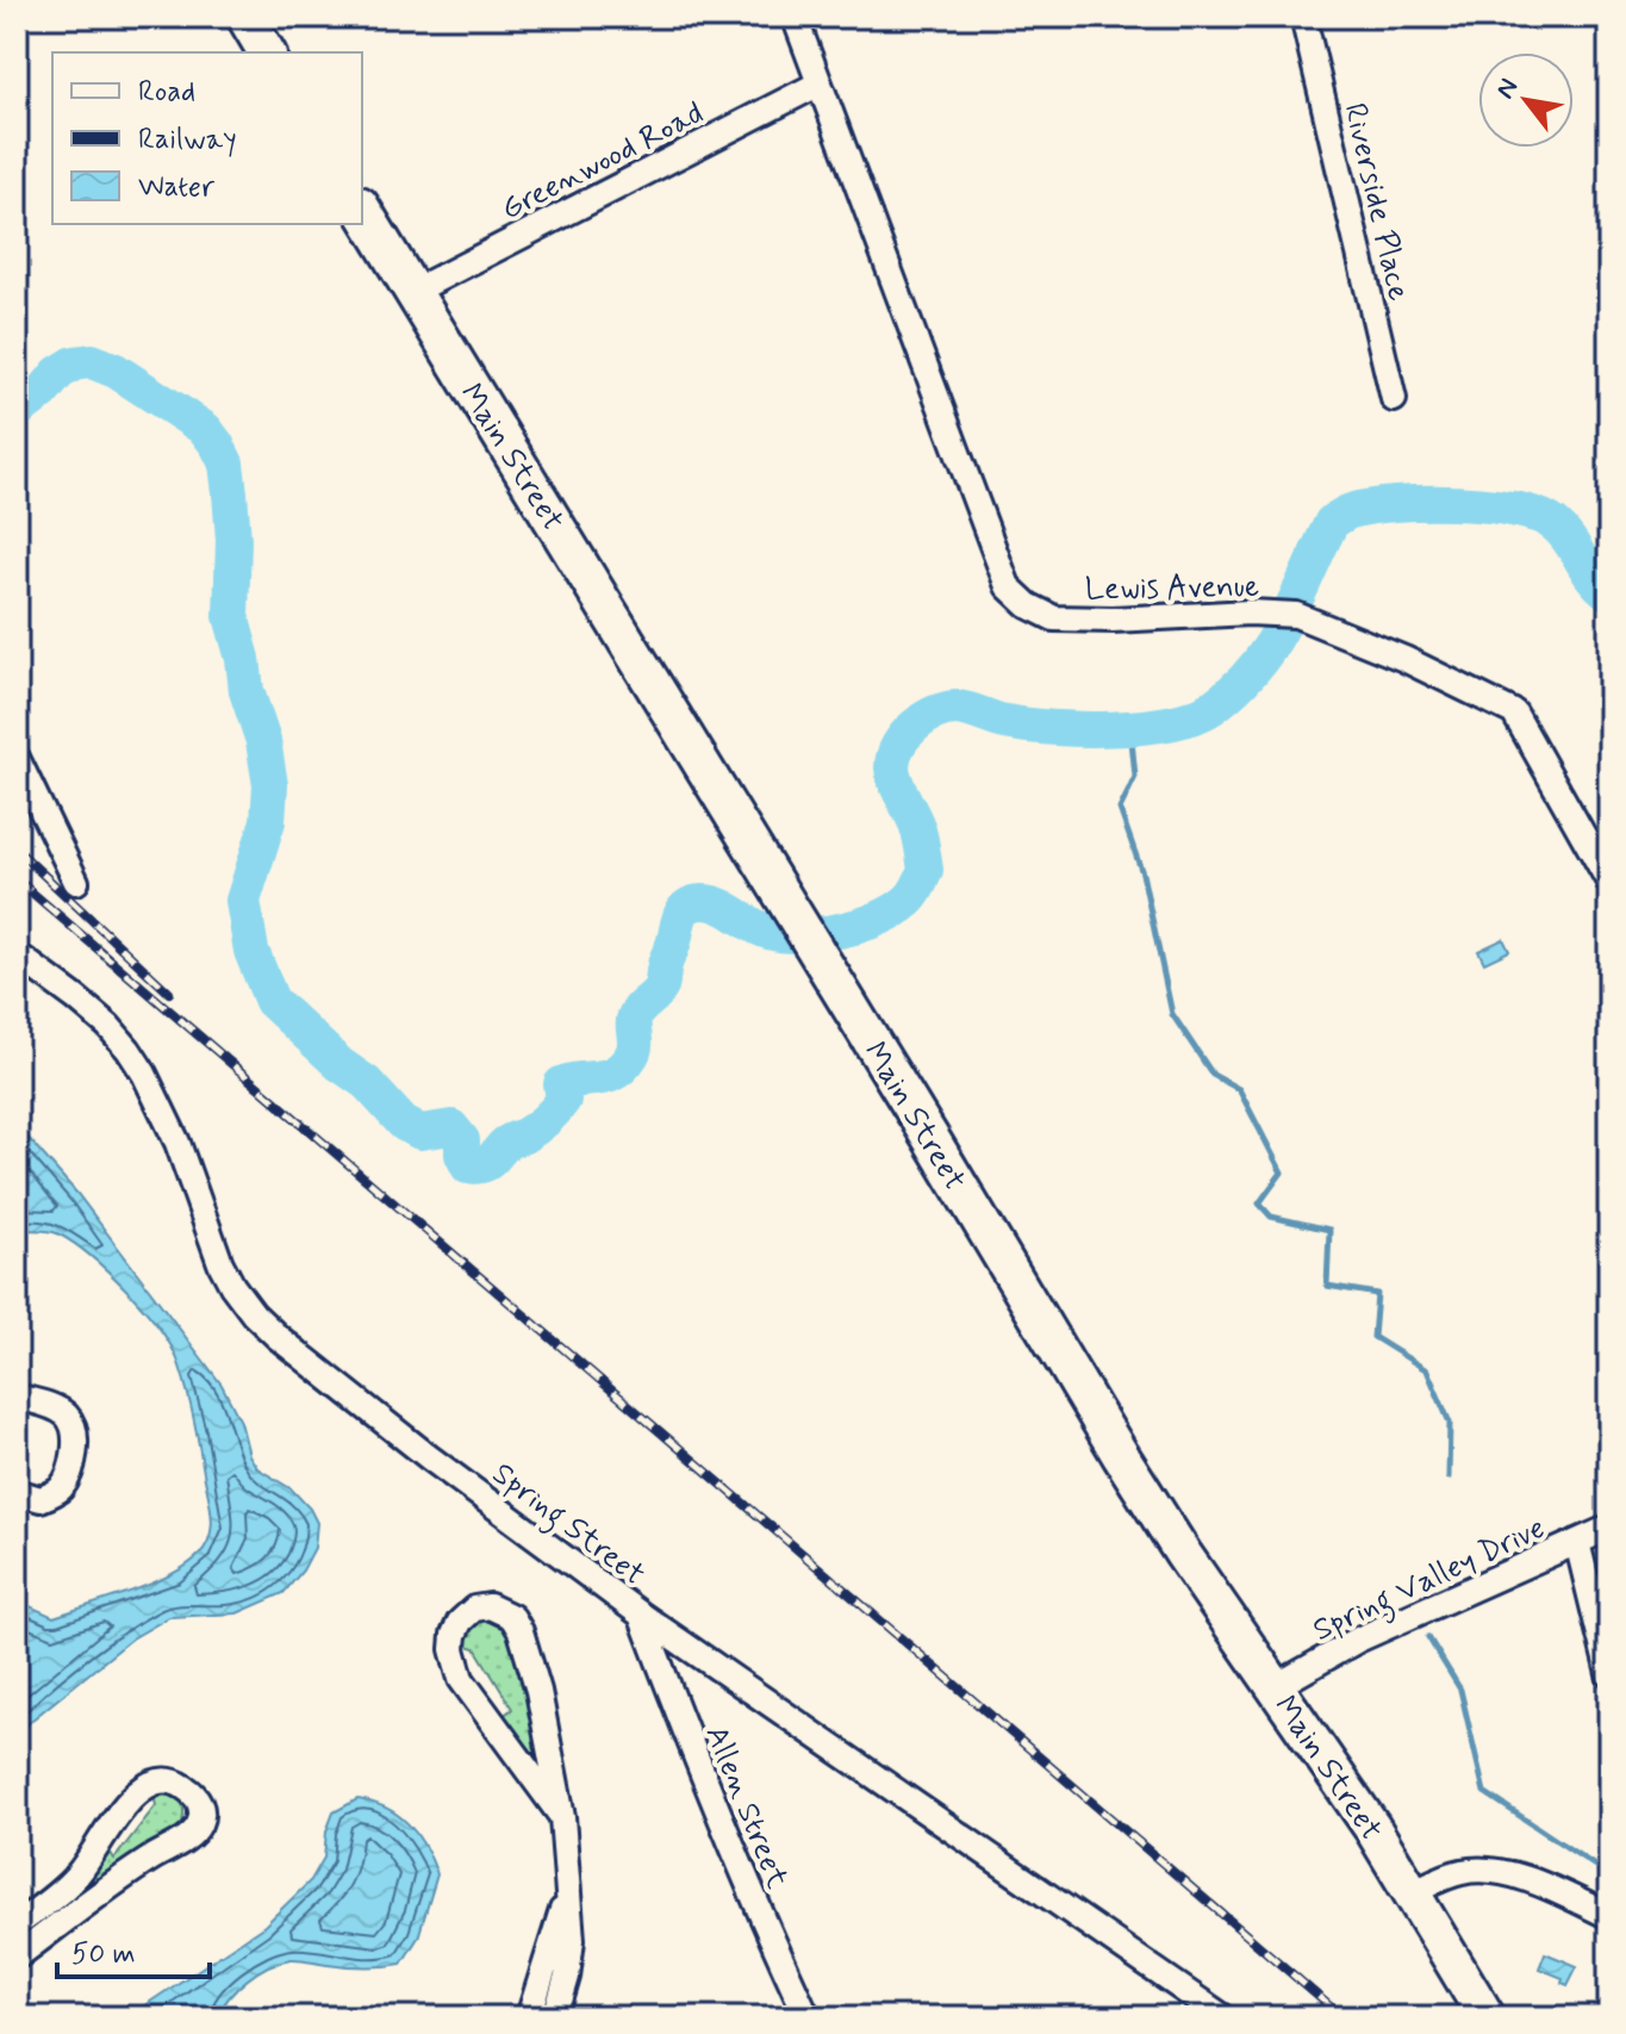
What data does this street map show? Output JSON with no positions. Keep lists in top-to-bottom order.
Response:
{
  "streets": {
    "main road": ["Main Street"],
    "street": [
      "Greenwood Road",
      "Riverside Place",
      "Lewis Avenue",
      "Spring Street",
      "Spring Valley Drive",
      "Allen Street"
    ]
  },
  "crossings": [
    ["Greenwood Road", "Main Street"],
    ["Greenwood Road", "Lewis Avenue"],
    ["Main Street", "Spring Valley Drive"],
    ["Spring Street", "Allen Street"]
  ],
  "legend": ["Road", "Railway", "Water"],
  "scale_bar": "50 m",
  "north": "top left"
}
